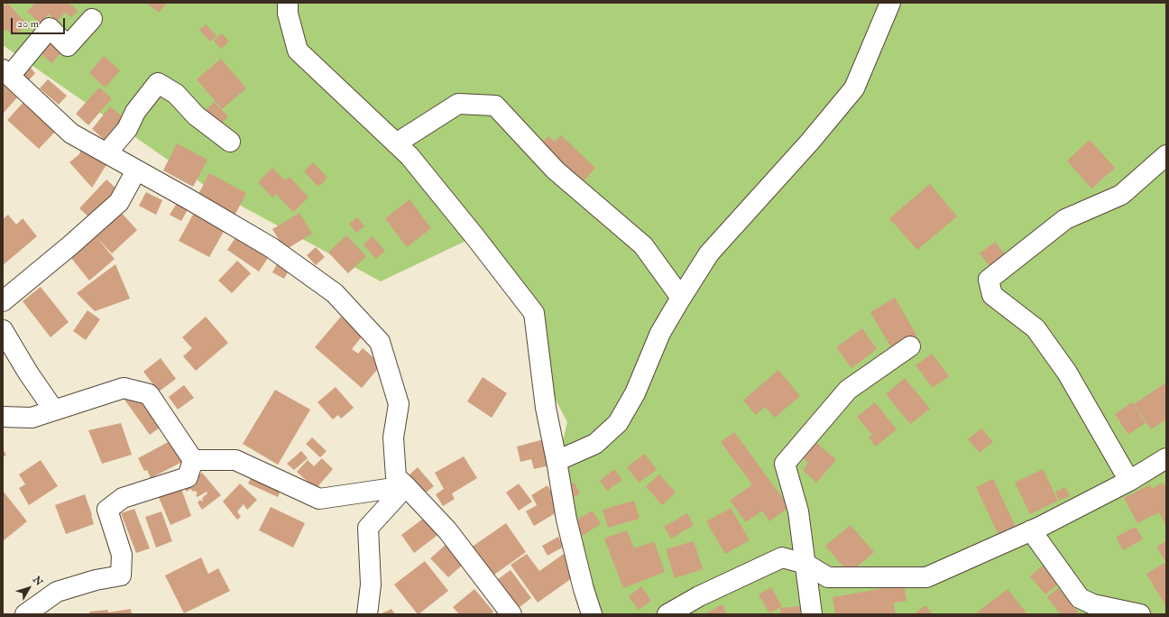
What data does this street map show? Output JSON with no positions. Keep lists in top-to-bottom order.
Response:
{
  "scale_bar": "20 m",
  "north": "top right"
}
